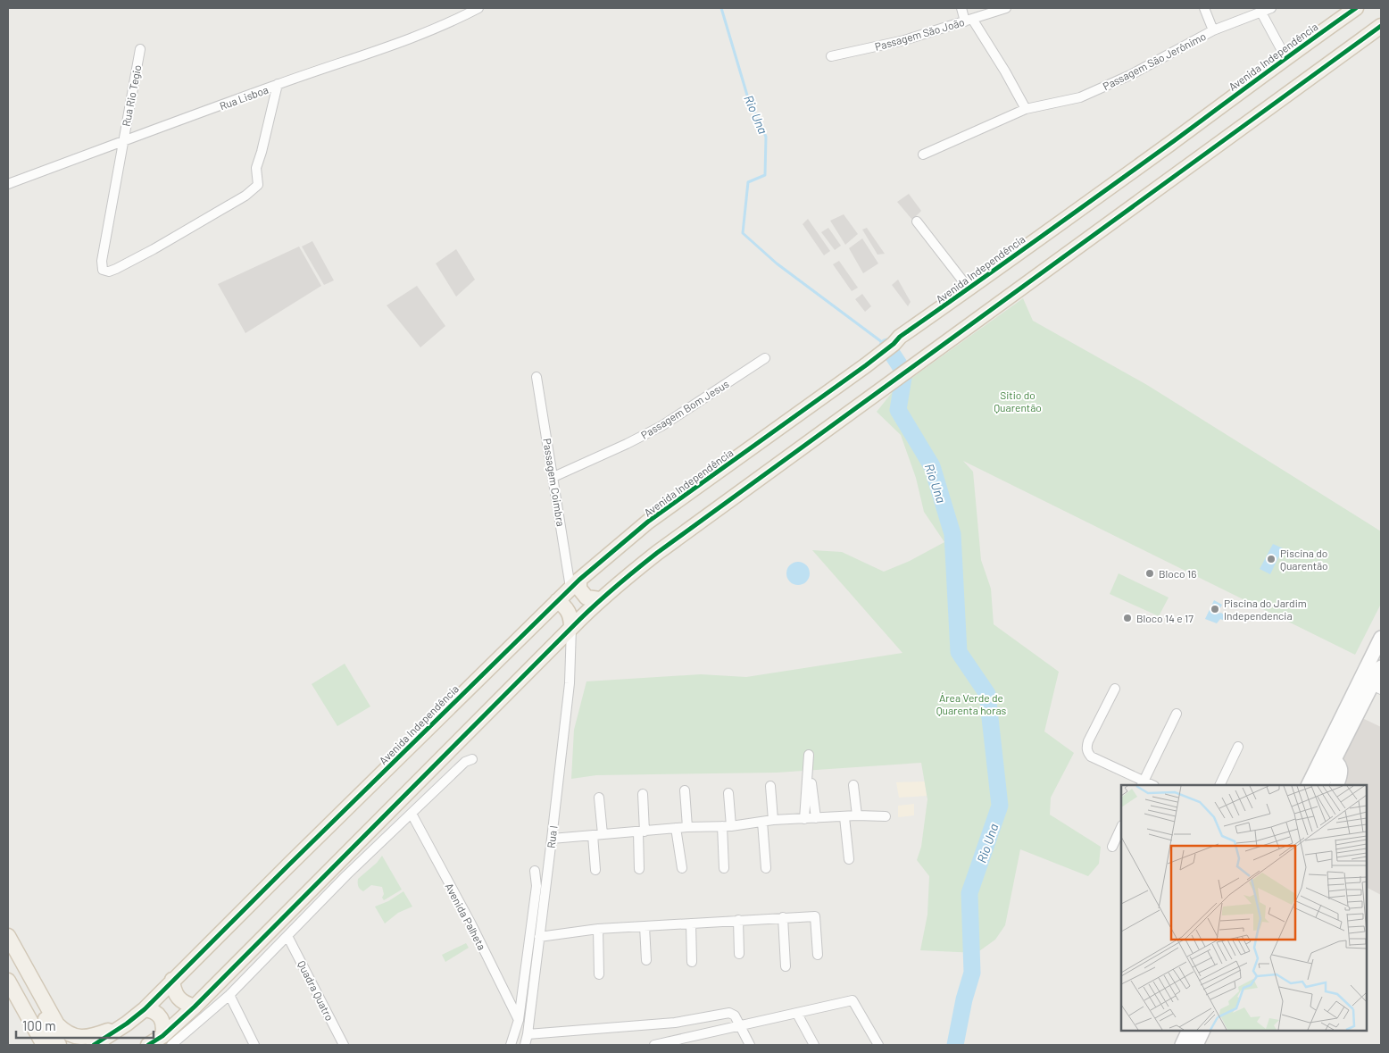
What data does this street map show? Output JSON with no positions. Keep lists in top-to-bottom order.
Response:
{
  "streets": {
    "main road": ["Avenida Independência"],
    "street": [
      "Passagem São João",
      "Passagem São Jerônimo",
      "Rua Rio Tegio",
      "Rua Lisboa",
      "Passagem Bom Jesus",
      "Passagem Coimbra",
      "Rua I",
      "Avenida Palheta",
      "Quadra Quatro"
    ]
  },
  "crossings": [
    ["Avenida Independência", "Passagem Coimbra"],
    ["Rua Rio Tegio", "Rua Lisboa"],
    ["Passagem Bom Jesus", "Passagem Coimbra"]
  ],
  "water": ["Rio Una"],
  "parks": ["Sitio do Quarentão", "Área Verde de Quarenta horas"],
  "places": [
    "Piscina do Quarentão",
    "Bloco 16",
    "Piscina do Jardim Independencia",
    "Bloco 14 e 17"
  ],
  "scale_bar": "100 m"
}
